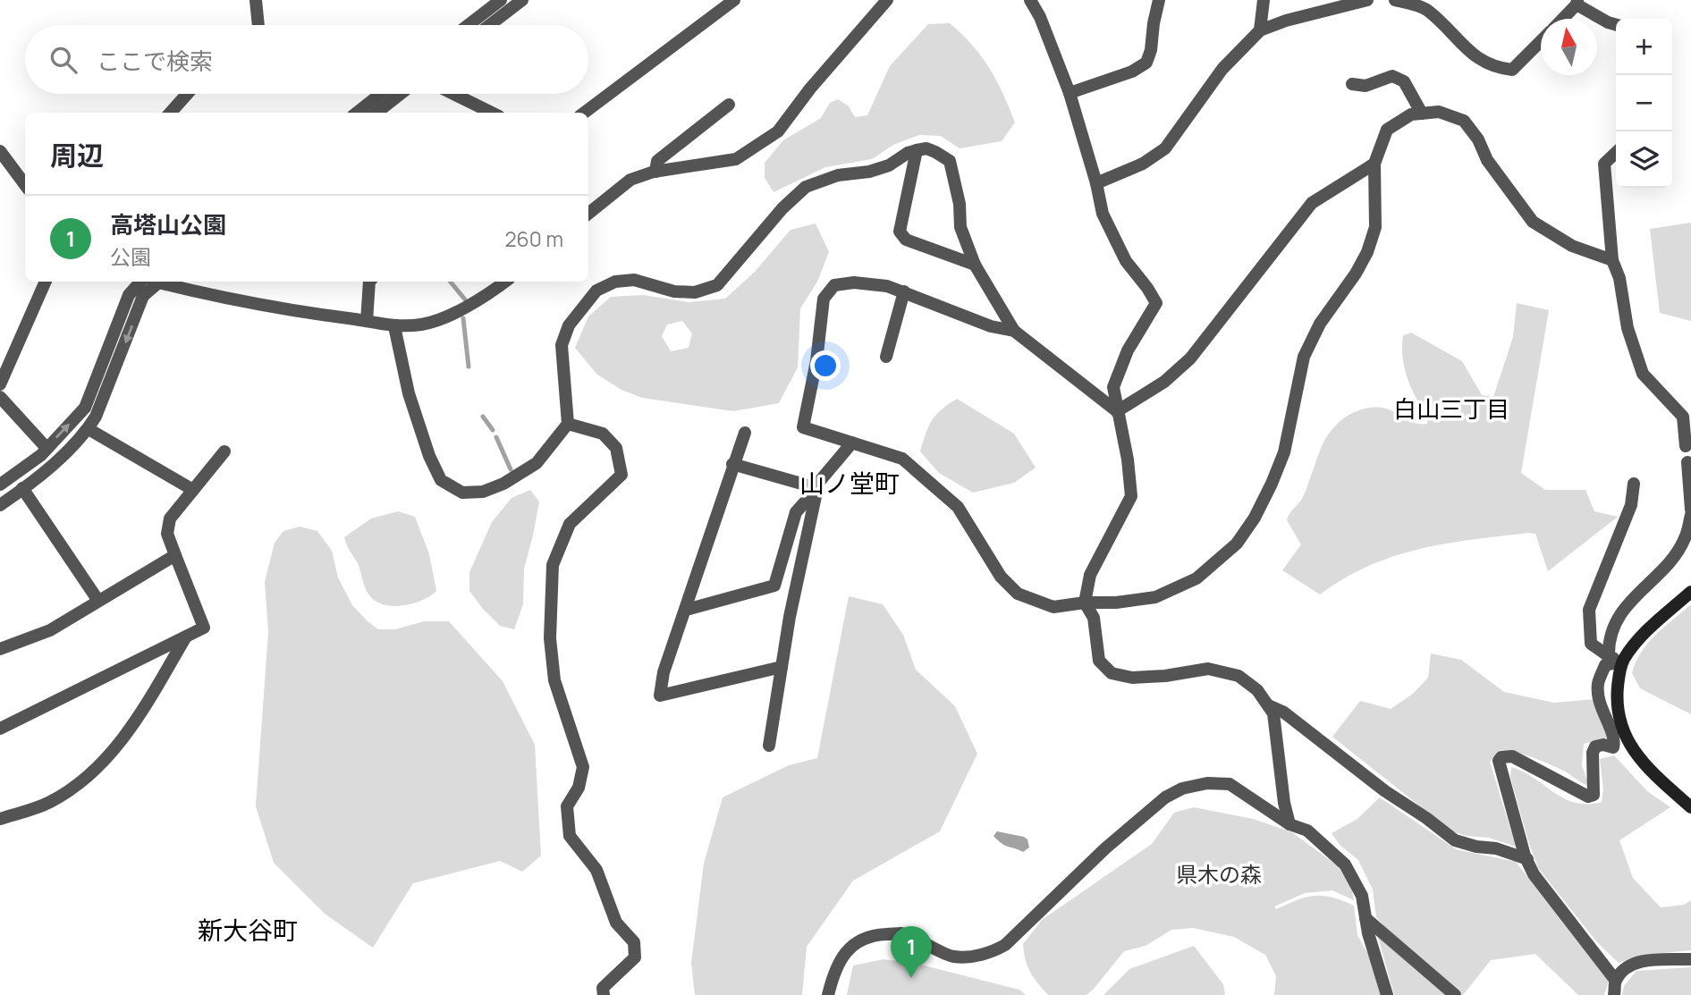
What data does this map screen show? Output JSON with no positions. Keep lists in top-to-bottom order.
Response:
{
  "districts": ["白山三丁目", "山ノ堂町", "新大谷町"],
  "parks": ["県木の森"],
  "north": "top",
  "page": {
    "map_buttons": ["+", "−"],
    "search": "ここで検索",
    "heading": "周辺",
    "list": [
      {
        "mark": "1",
        "name": "高塔山公園",
        "note": "公園",
        "value": "260 m"
      }
    ],
    "pins": "1"
  }
}
